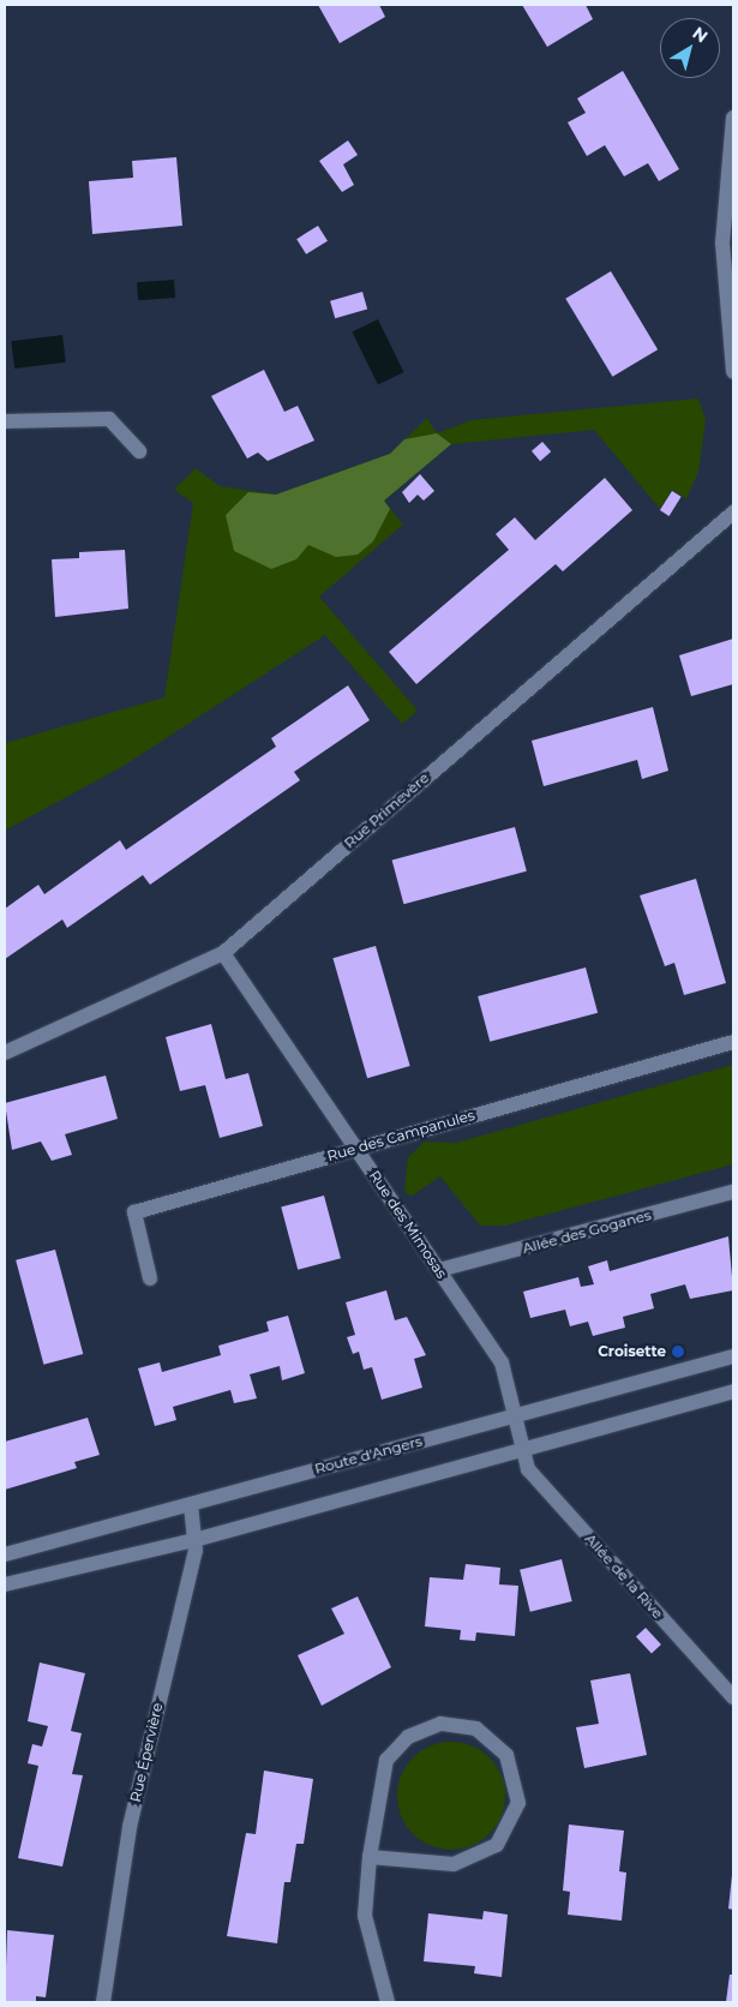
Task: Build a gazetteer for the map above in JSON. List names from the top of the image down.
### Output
{
  "streets": {
    "street": [
      "Rue Primevère",
      "Rue des Campanules",
      "Rue des Mimosas",
      "Allée des Goganes",
      "Route d'Angers",
      "Allée de la Rive",
      "Rue Épervière"
    ]
  },
  "crossings": [
    ["Rue Primevère", "Rue des Mimosas"],
    ["Rue des Campanules", "Rue des Mimosas"],
    ["Rue des Mimosas", "Allée des Goganes"],
    ["Rue des Mimosas", "Route d'Angers"],
    ["Rue des Mimosas", "Allée de la Rive"],
    ["Route d'Angers", "Rue Épervière"]
  ],
  "places": ["Croisette"],
  "north": "top right"
}
